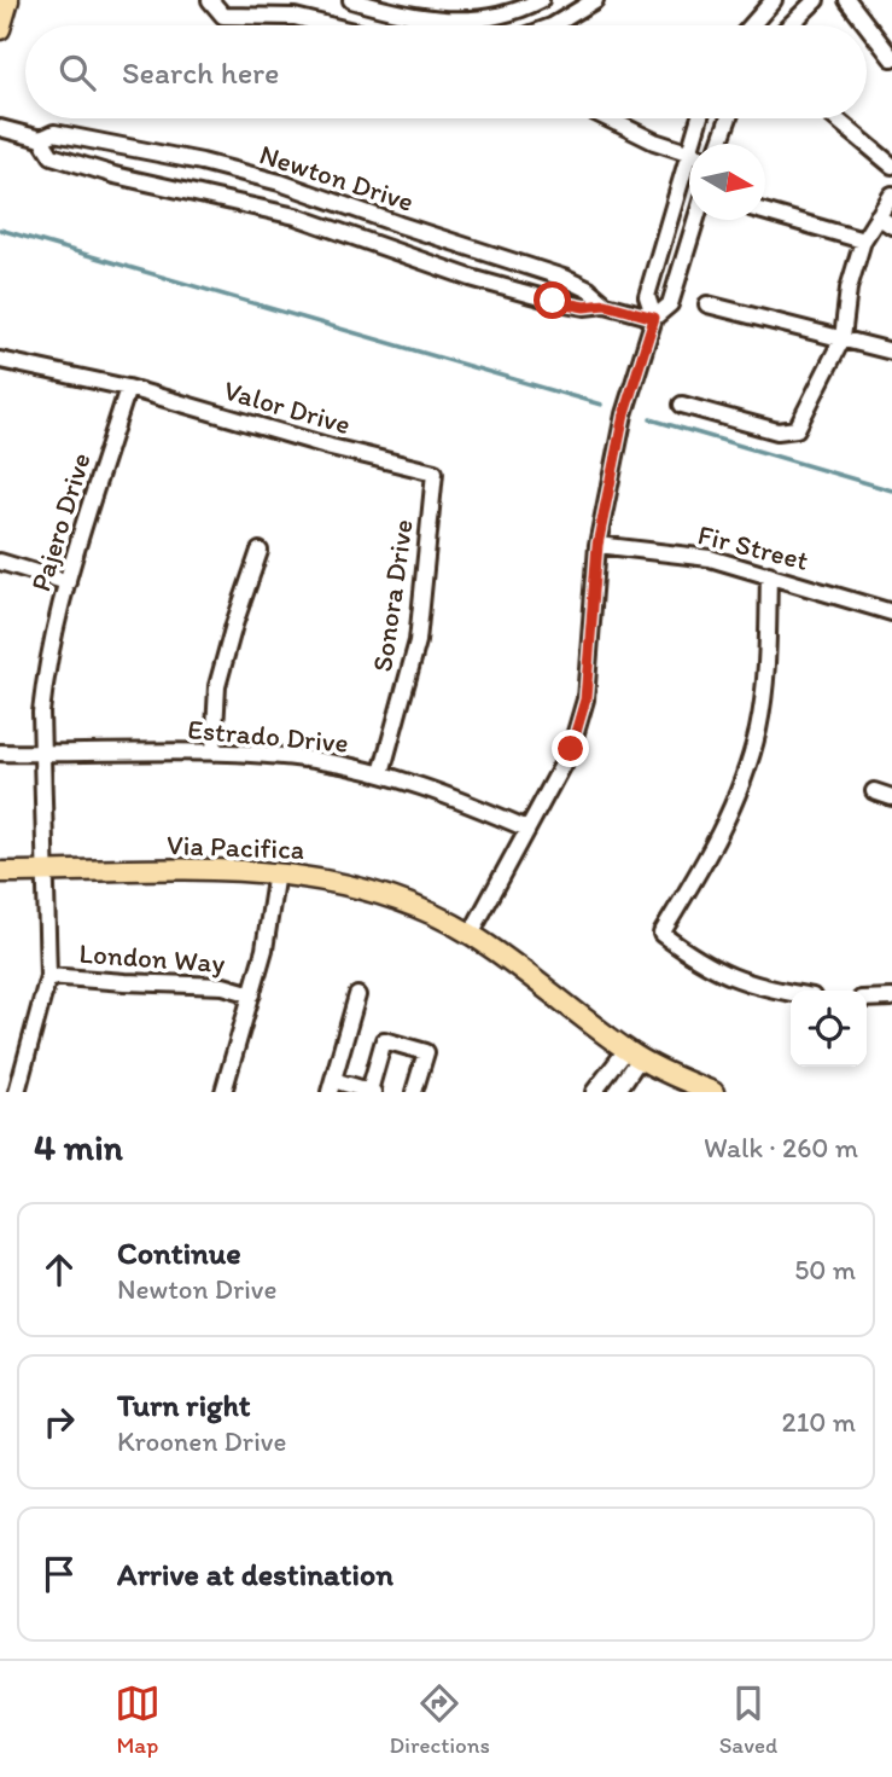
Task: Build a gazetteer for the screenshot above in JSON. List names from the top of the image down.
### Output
{
  "streets": {
    "main road": ["Via Pacifica"],
    "street": [
      "Newton Drive",
      "Valor Drive",
      "Pajero Drive",
      "Fir Street",
      "Sonora Drive",
      "Estrado Drive",
      "London Way"
    ]
  },
  "crossings": [
    ["Valor Drive", "Pajero Drive"],
    ["Valor Drive", "Sonora Drive"],
    ["Pajero Drive", "Estrado Drive"],
    ["Pajero Drive", "Via Pacifica"],
    ["Pajero Drive", "London Way"],
    ["Sonora Drive", "Estrado Drive"]
  ],
  "north": "right",
  "page": {
    "search": "Search here",
    "heading": ["4 min", "Walk · 260 m"],
    "list": [
      ["Continue", "Newton Drive", "50 m"],
      ["Turn right", "Kroonen Drive", "210 m"],
      "Arrive at destination"
    ],
    "nav": ["Map", "Directions", "Saved"]
  }
}
